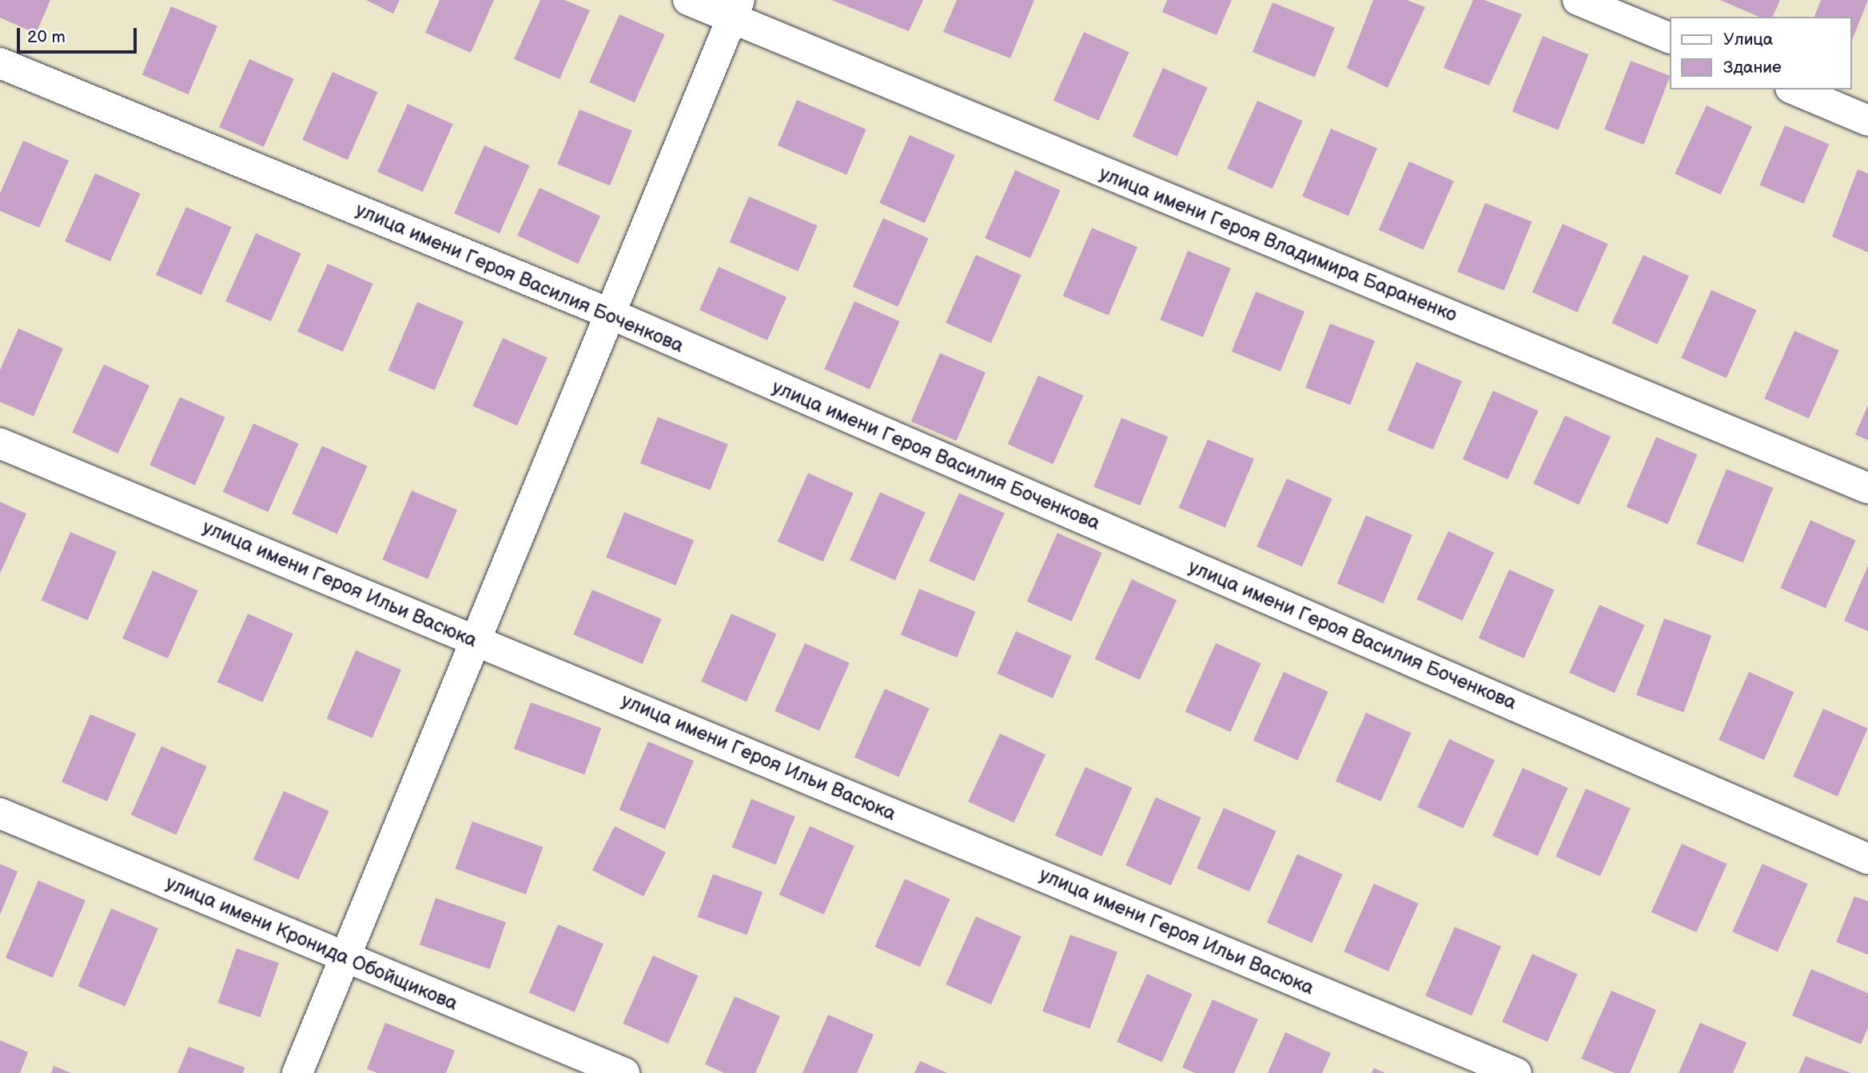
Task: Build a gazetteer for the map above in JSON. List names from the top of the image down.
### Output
{
  "streets": {
    "street": [
      "улица имени Героя Владимира Бараненко",
      "улица имени Героя Василия Боченкова",
      "улица имени Героя Ильи Васюка",
      "улица имени Кронида Обойщикова"
    ]
  },
  "legend": ["Улица", "Здание"],
  "scale_bar": "20 m"
}
